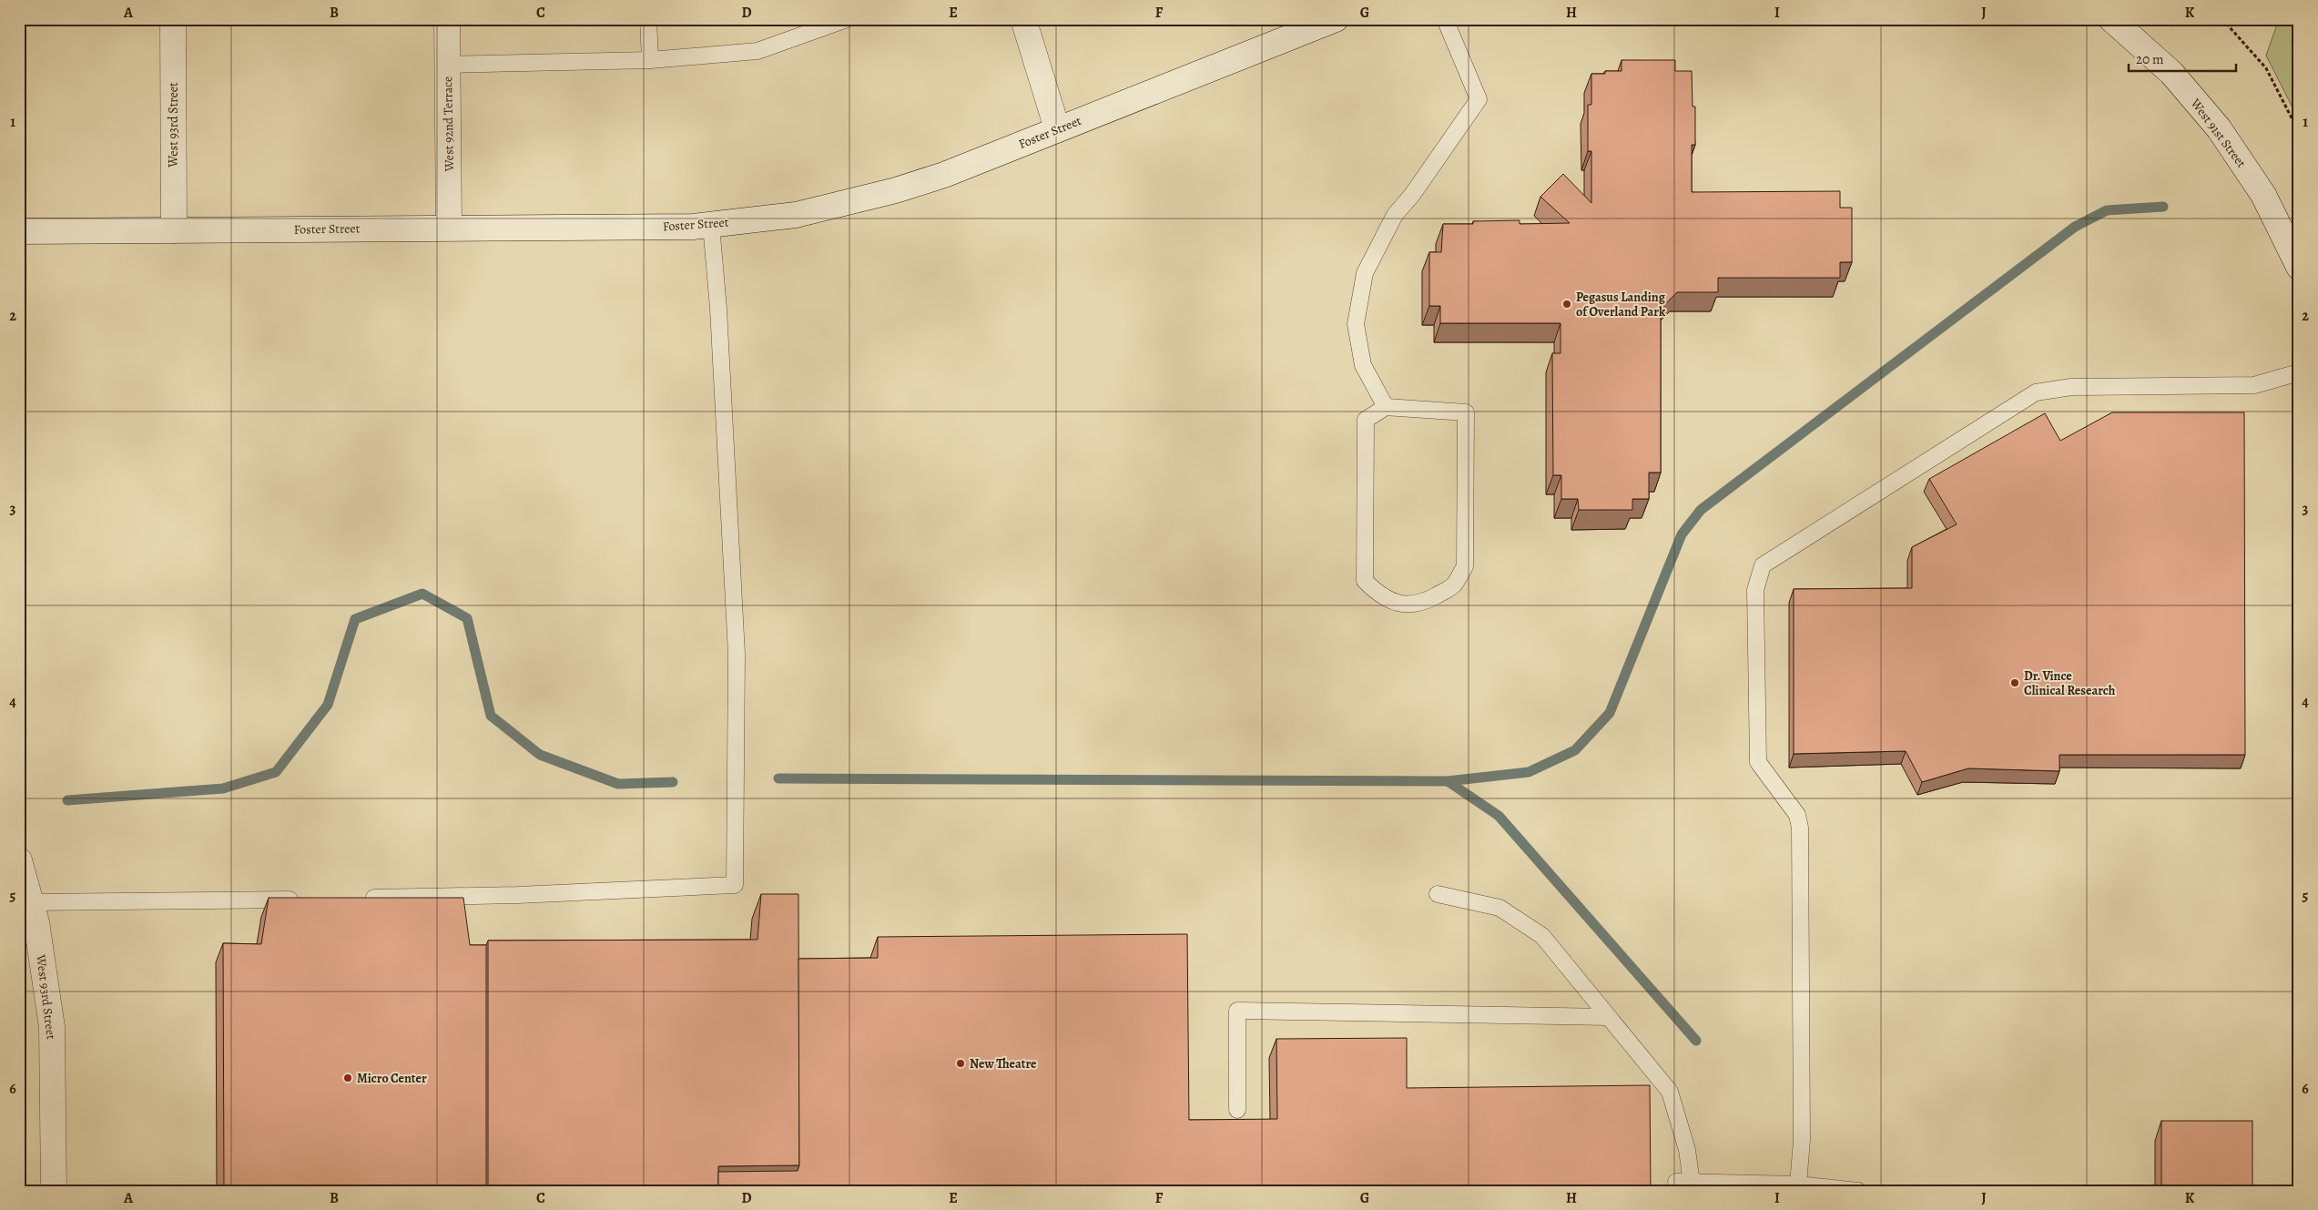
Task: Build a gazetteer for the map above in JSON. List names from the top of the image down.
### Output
{
  "streets": {
    "street": [
      "West 92nd Terrace",
      "West 93rd Street",
      "Foster Street",
      "West 91st Street"
    ]
  },
  "crossings": [
    ["West 92nd Terrace", "Foster Street"],
    ["West 93rd Street", "Foster Street"]
  ],
  "places": [
    "Pegasus Landing of Overland Park",
    "Dr. Vince Clinical Research",
    "New Theatre",
    "Micro Center"
  ],
  "scale_bar": "20 m",
  "grid": {
    "columns": [
      "A",
      "B",
      "C",
      "D",
      "E",
      "F",
      "G",
      "H",
      "I",
      "J",
      "K"
    ],
    "rows": [
      "1",
      "2",
      "3",
      "4",
      "5",
      "6"
    ]
  }
}
